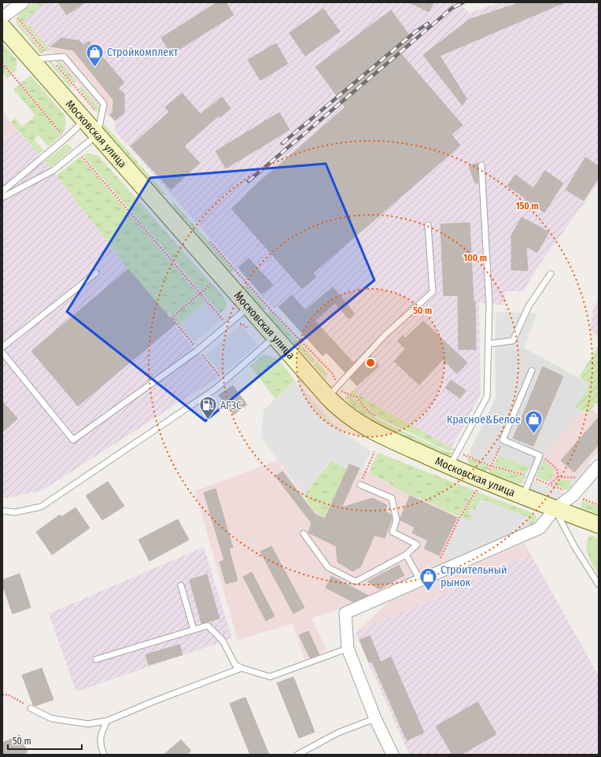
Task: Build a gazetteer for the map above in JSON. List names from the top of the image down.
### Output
{
  "streets": {
    "main road": ["Московская улица"]
  },
  "places": {
    "shop": ["Стройкомплект", "Красное&Белое", "Строительный рынок"],
    "fuel station": ["АГЗС"]
  },
  "scale_bar": "50 m",
  "rings": ["150 m", "100 m", "50 m"]
}
